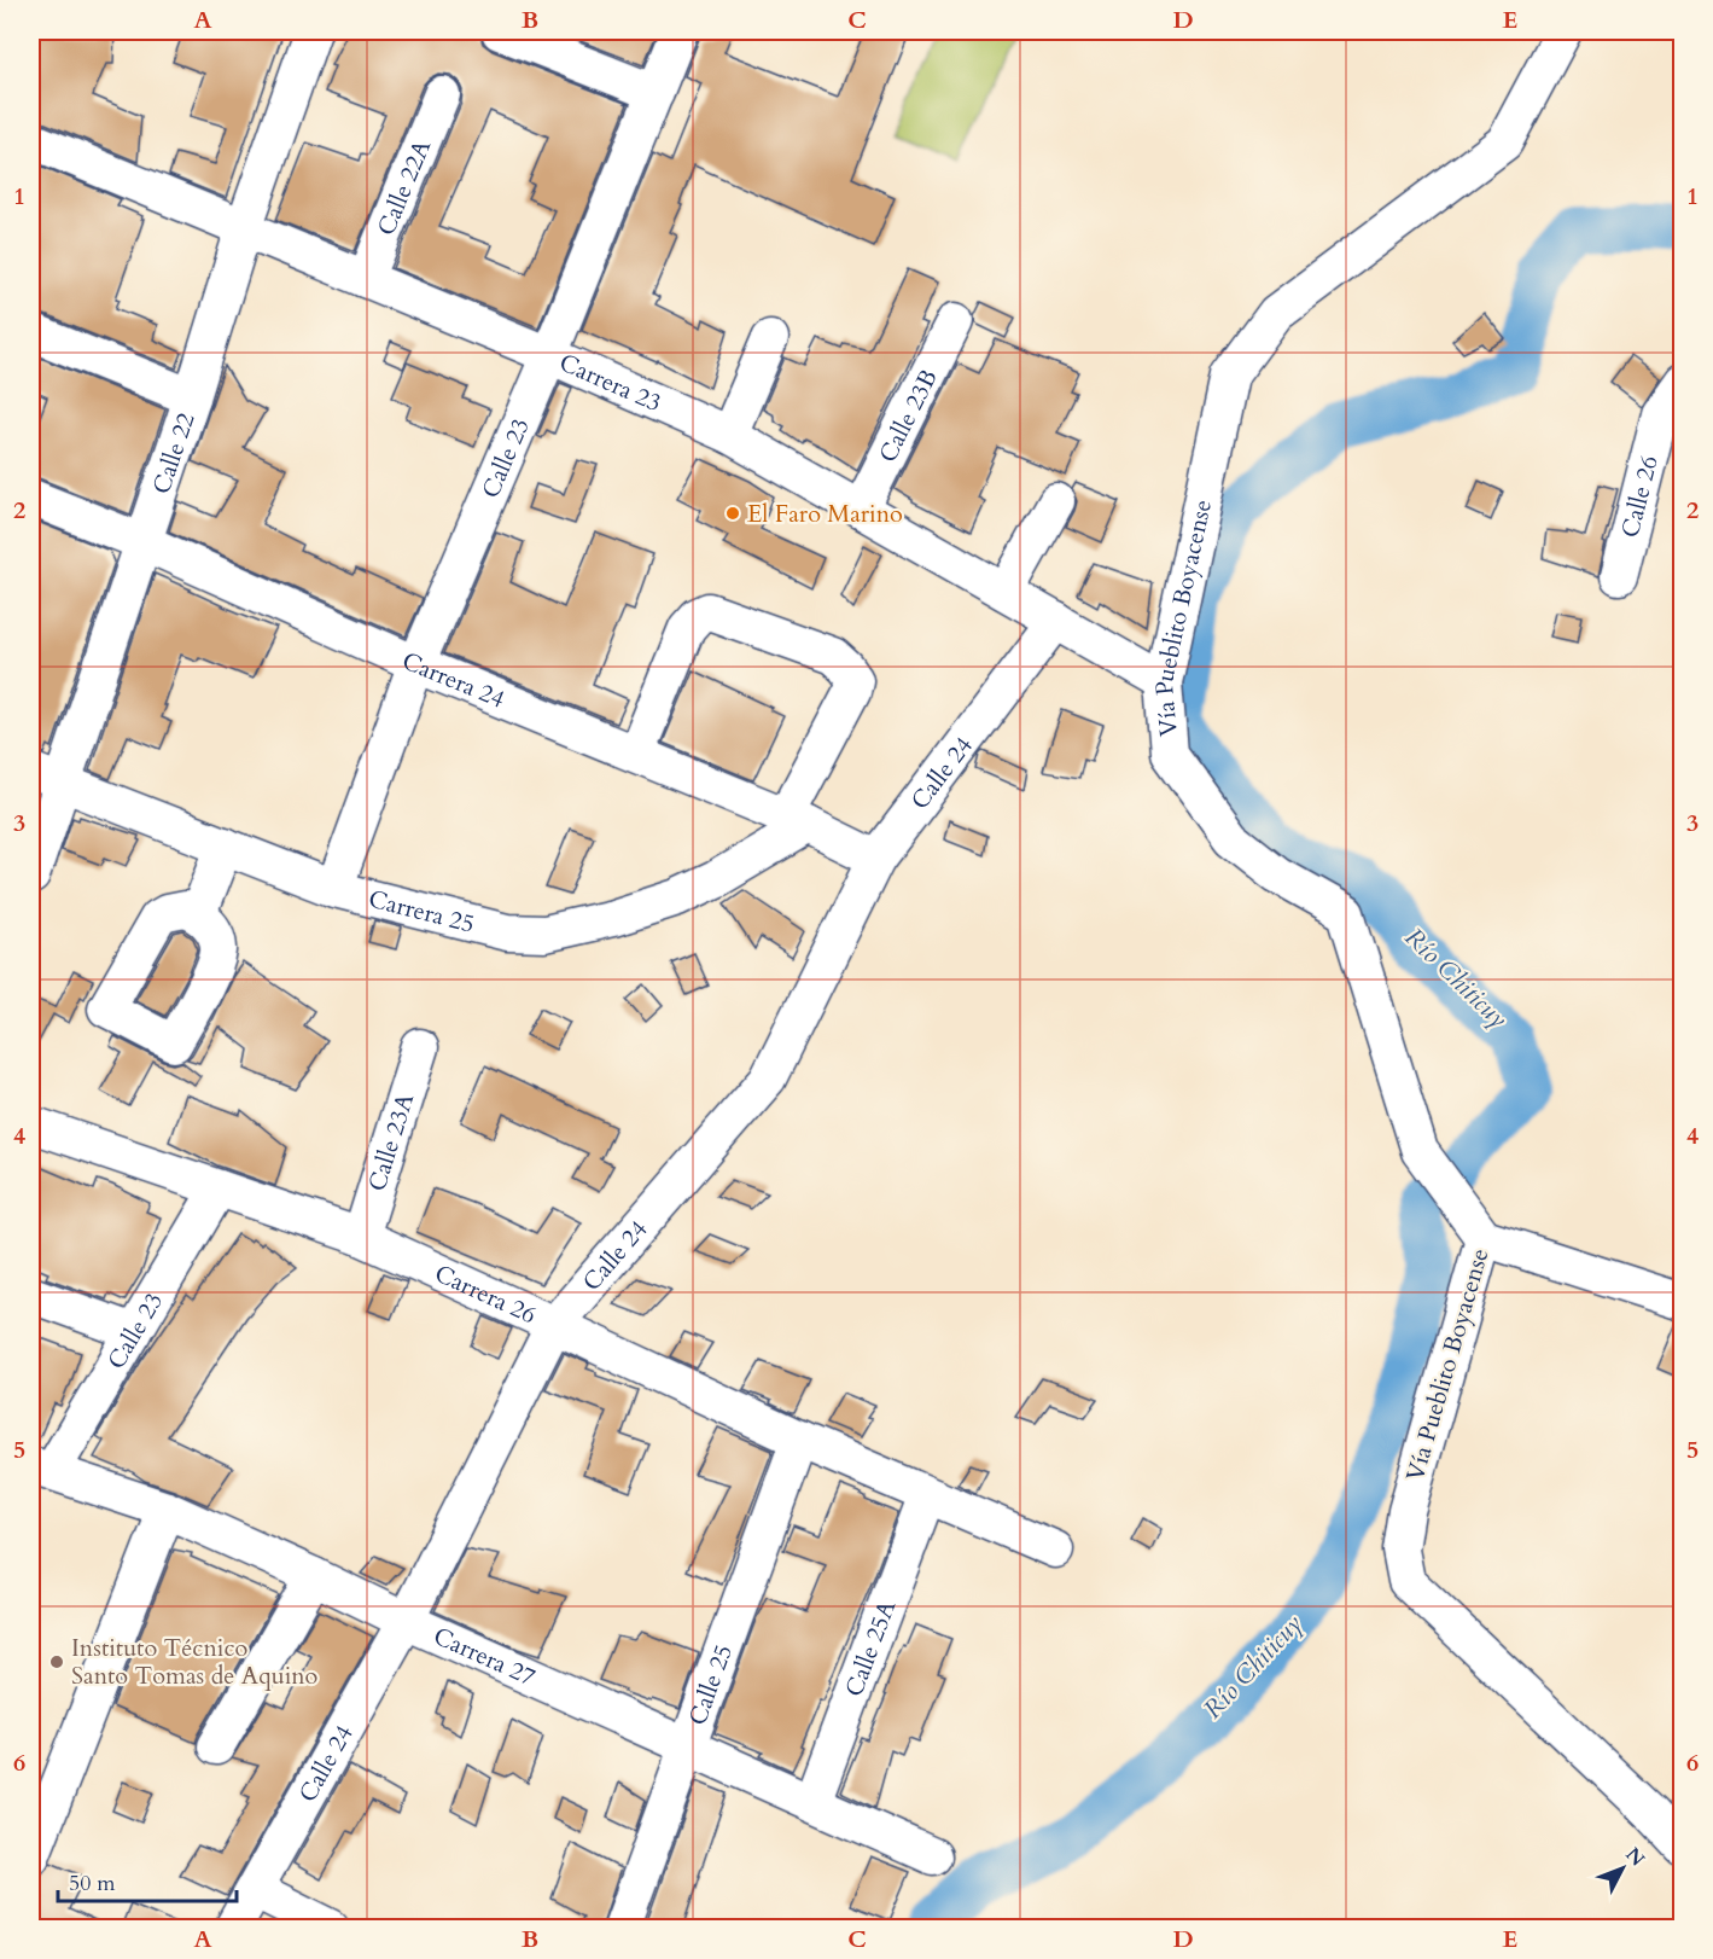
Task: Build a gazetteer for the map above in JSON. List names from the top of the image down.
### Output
{
  "streets": {
    "street": [
      "Calle 22A",
      "Carrera 23",
      "Calle 23B",
      "Calle 22",
      "Calle 23",
      "Calle 26",
      "Vía Pueblito Boyacense",
      "Carrera 24",
      "Calle 24",
      "Carrera 25",
      "Calle 23A",
      "Carrera 26",
      "Calle 25A",
      "Carrera 27",
      "Calle 25"
    ]
  },
  "crossings": [
    ["Calle 22A", "Carrera 23"],
    ["Carrera 23", "Calle 23B"],
    ["Carrera 23", "Calle 22"],
    ["Carrera 23", "Calle 23"],
    ["Carrera 23", "Vía Pueblito Boyacense"],
    ["Carrera 23", "Calle 24"],
    ["Calle 22", "Carrera 24"],
    ["Calle 22", "Carrera 25"],
    ["Calle 23", "Carrera 24"],
    ["Calle 23", "Carrera 25"],
    ["Calle 23", "Carrera 26"],
    ["Calle 23", "Carrera 27"],
    ["Carrera 24", "Calle 24"],
    ["Carrera 24", "Carrera 25"],
    ["Calle 24", "Carrera 26"],
    ["Calle 24", "Carrera 27"],
    ["Calle 23A", "Carrera 26"],
    ["Carrera 26", "Calle 25A"],
    ["Carrera 26", "Calle 25"],
    ["Calle 25A", "Carrera 27"],
    ["Carrera 27", "Calle 25"]
  ],
  "water": ["Río Chiticuy"],
  "places": ["El Faro Marino", "Instituto Técnico Santo Tomas de Aquino"],
  "scale_bar": "50 m",
  "north": "top right",
  "grid": {
    "columns": [
      "A",
      "B",
      "C",
      "D",
      "E"
    ],
    "rows": [
      "1",
      "2",
      "3",
      "4",
      "5",
      "6"
    ]
  }
}
